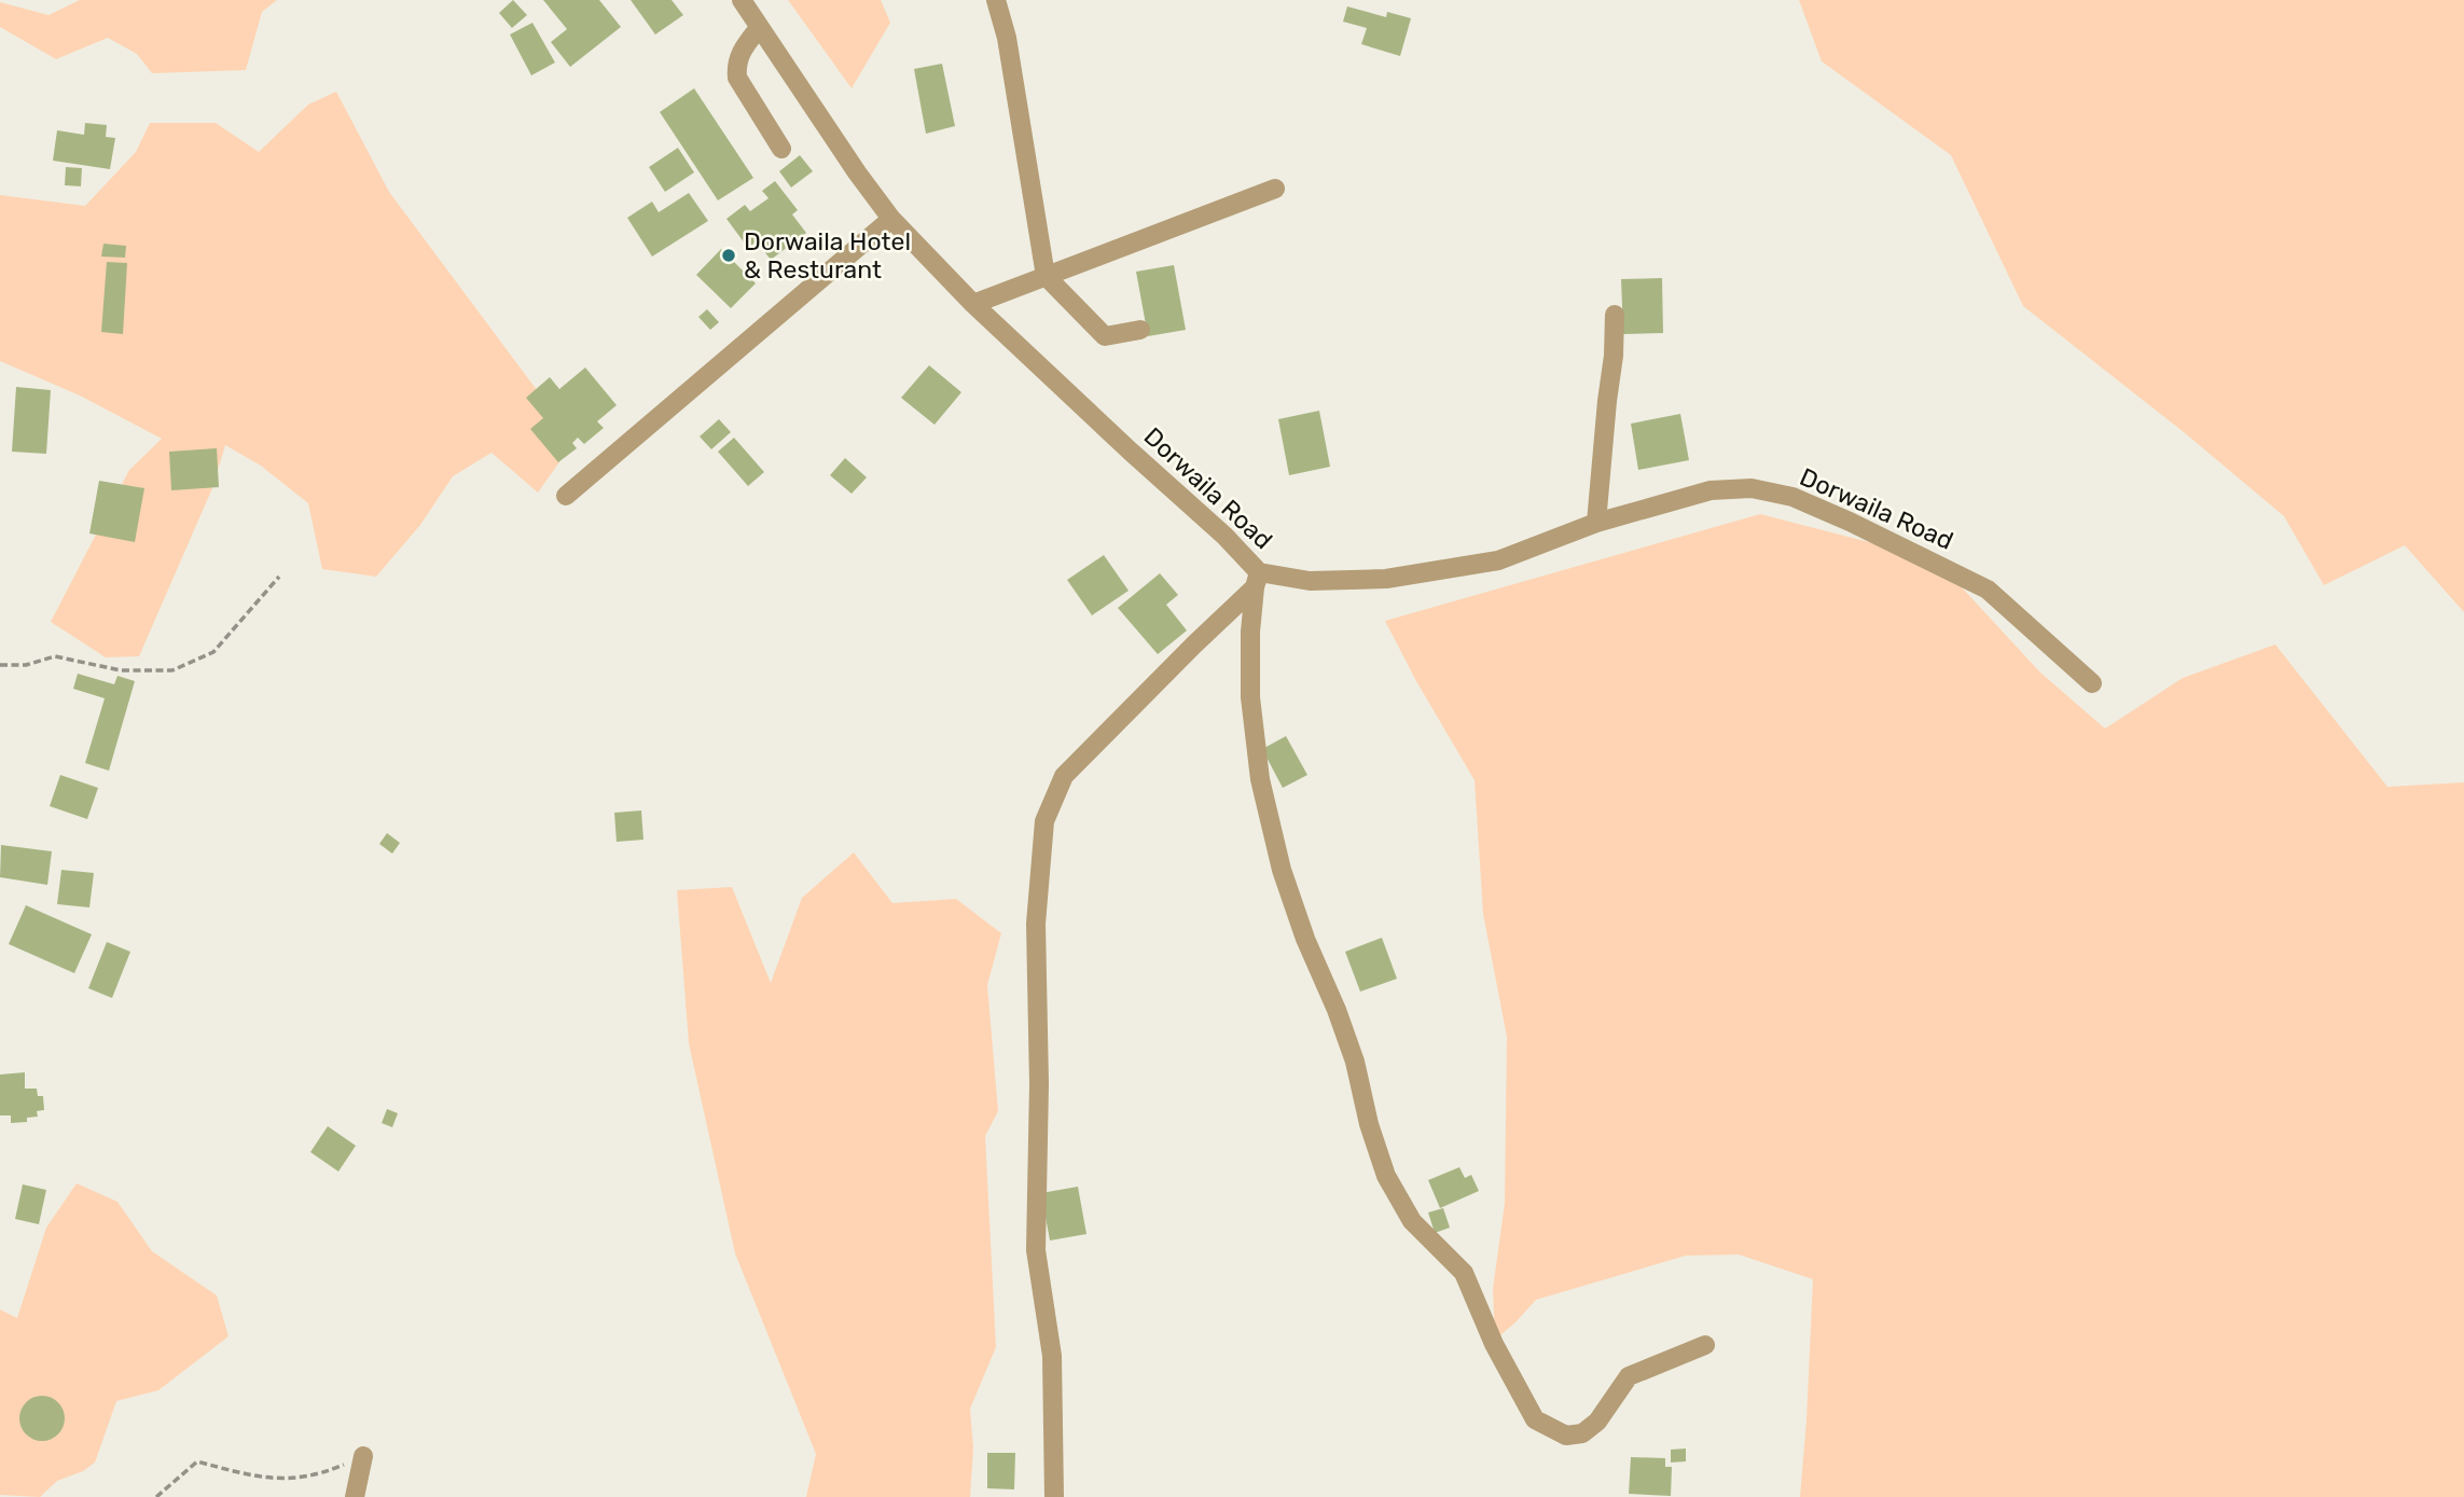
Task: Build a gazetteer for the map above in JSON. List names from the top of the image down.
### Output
{
  "streets": {
    "street": ["Dorwaila Road"]
  },
  "places": ["Dorwaila Hotel & Resturant"]
}
